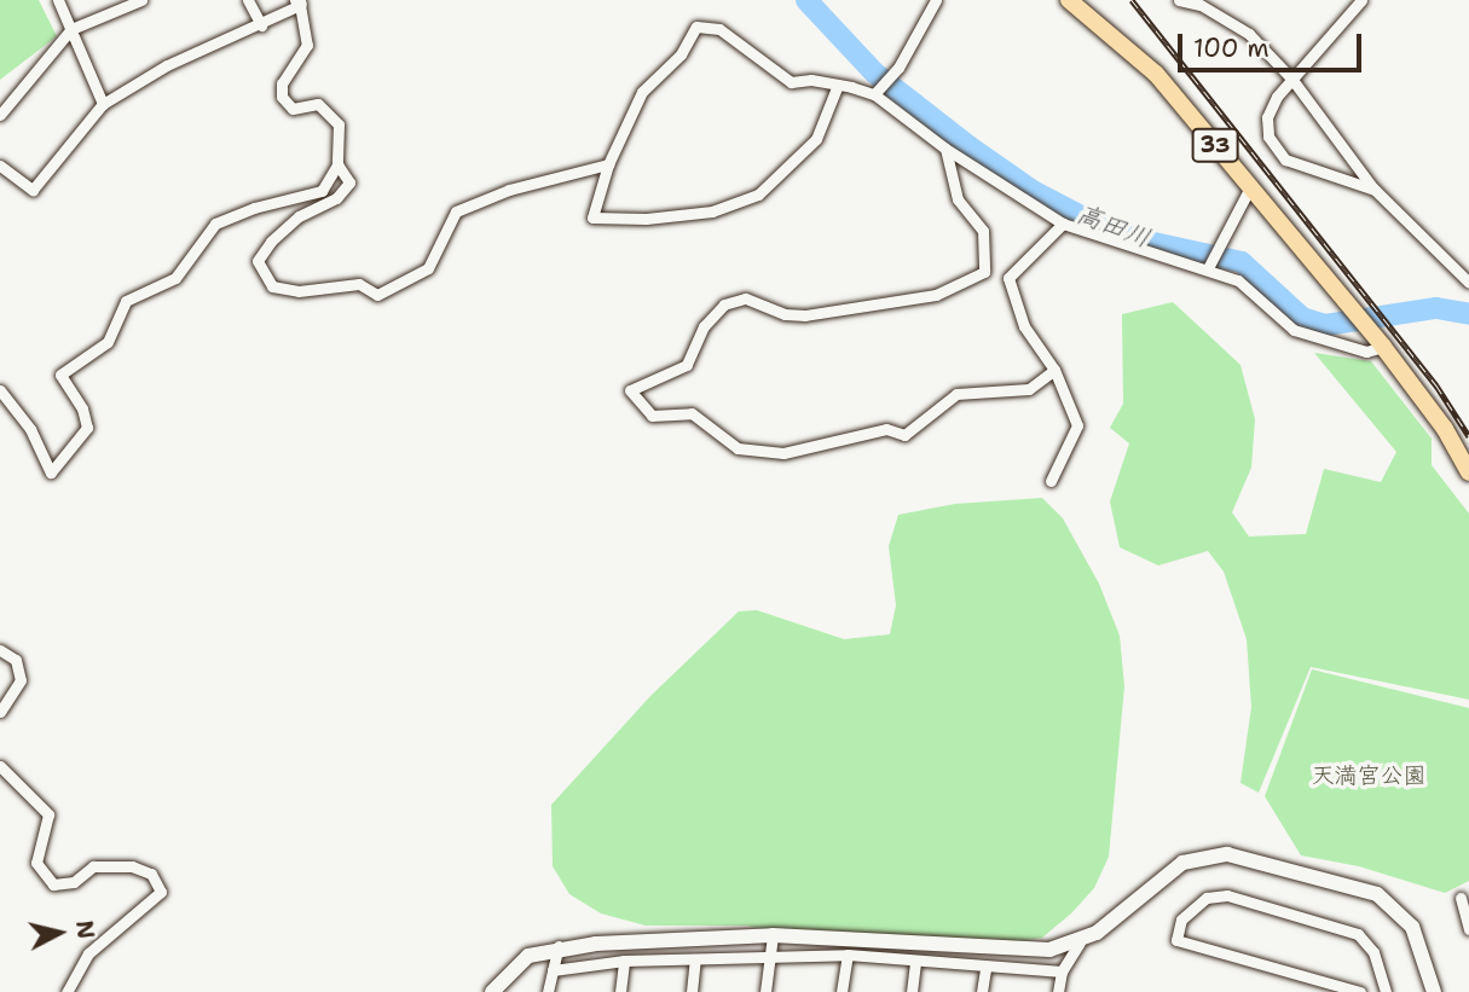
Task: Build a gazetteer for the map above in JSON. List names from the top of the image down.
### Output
{
  "streets": {
    "main road": ["33"]
  },
  "water": ["高田川"],
  "parks": ["天満宮公園"],
  "scale_bar": "100 m",
  "north": "right"
}
